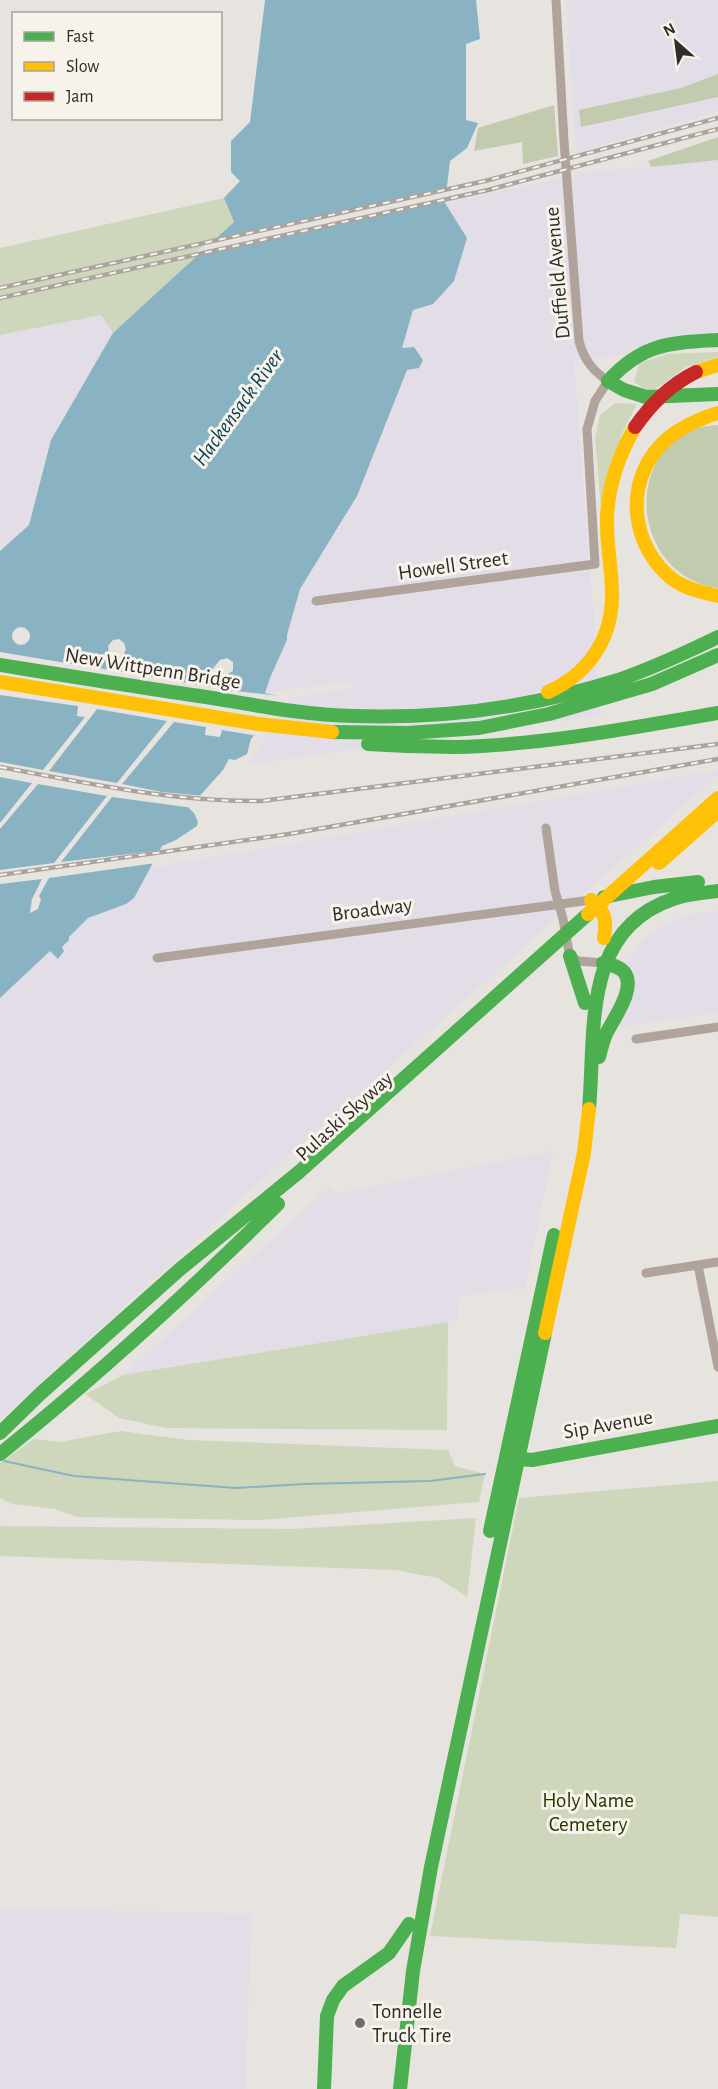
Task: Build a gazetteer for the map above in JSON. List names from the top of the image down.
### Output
{
  "streets": {
    "main road": ["New Wittpenn Bridge", "Pulaski Skyway", "Sip Avenue"],
    "street": ["Duffield Avenue", "Howell Street", "Broadway"]
  },
  "crossings": [
    ["Duffield Avenue", "Howell Street"]
  ],
  "water": ["Hackensack River"],
  "parks": ["Holy Name Cemetery"],
  "places": ["Tonnelle Truck Tire"],
  "legend": ["Fast", "Slow", "Jam"],
  "north": "top left"
}
